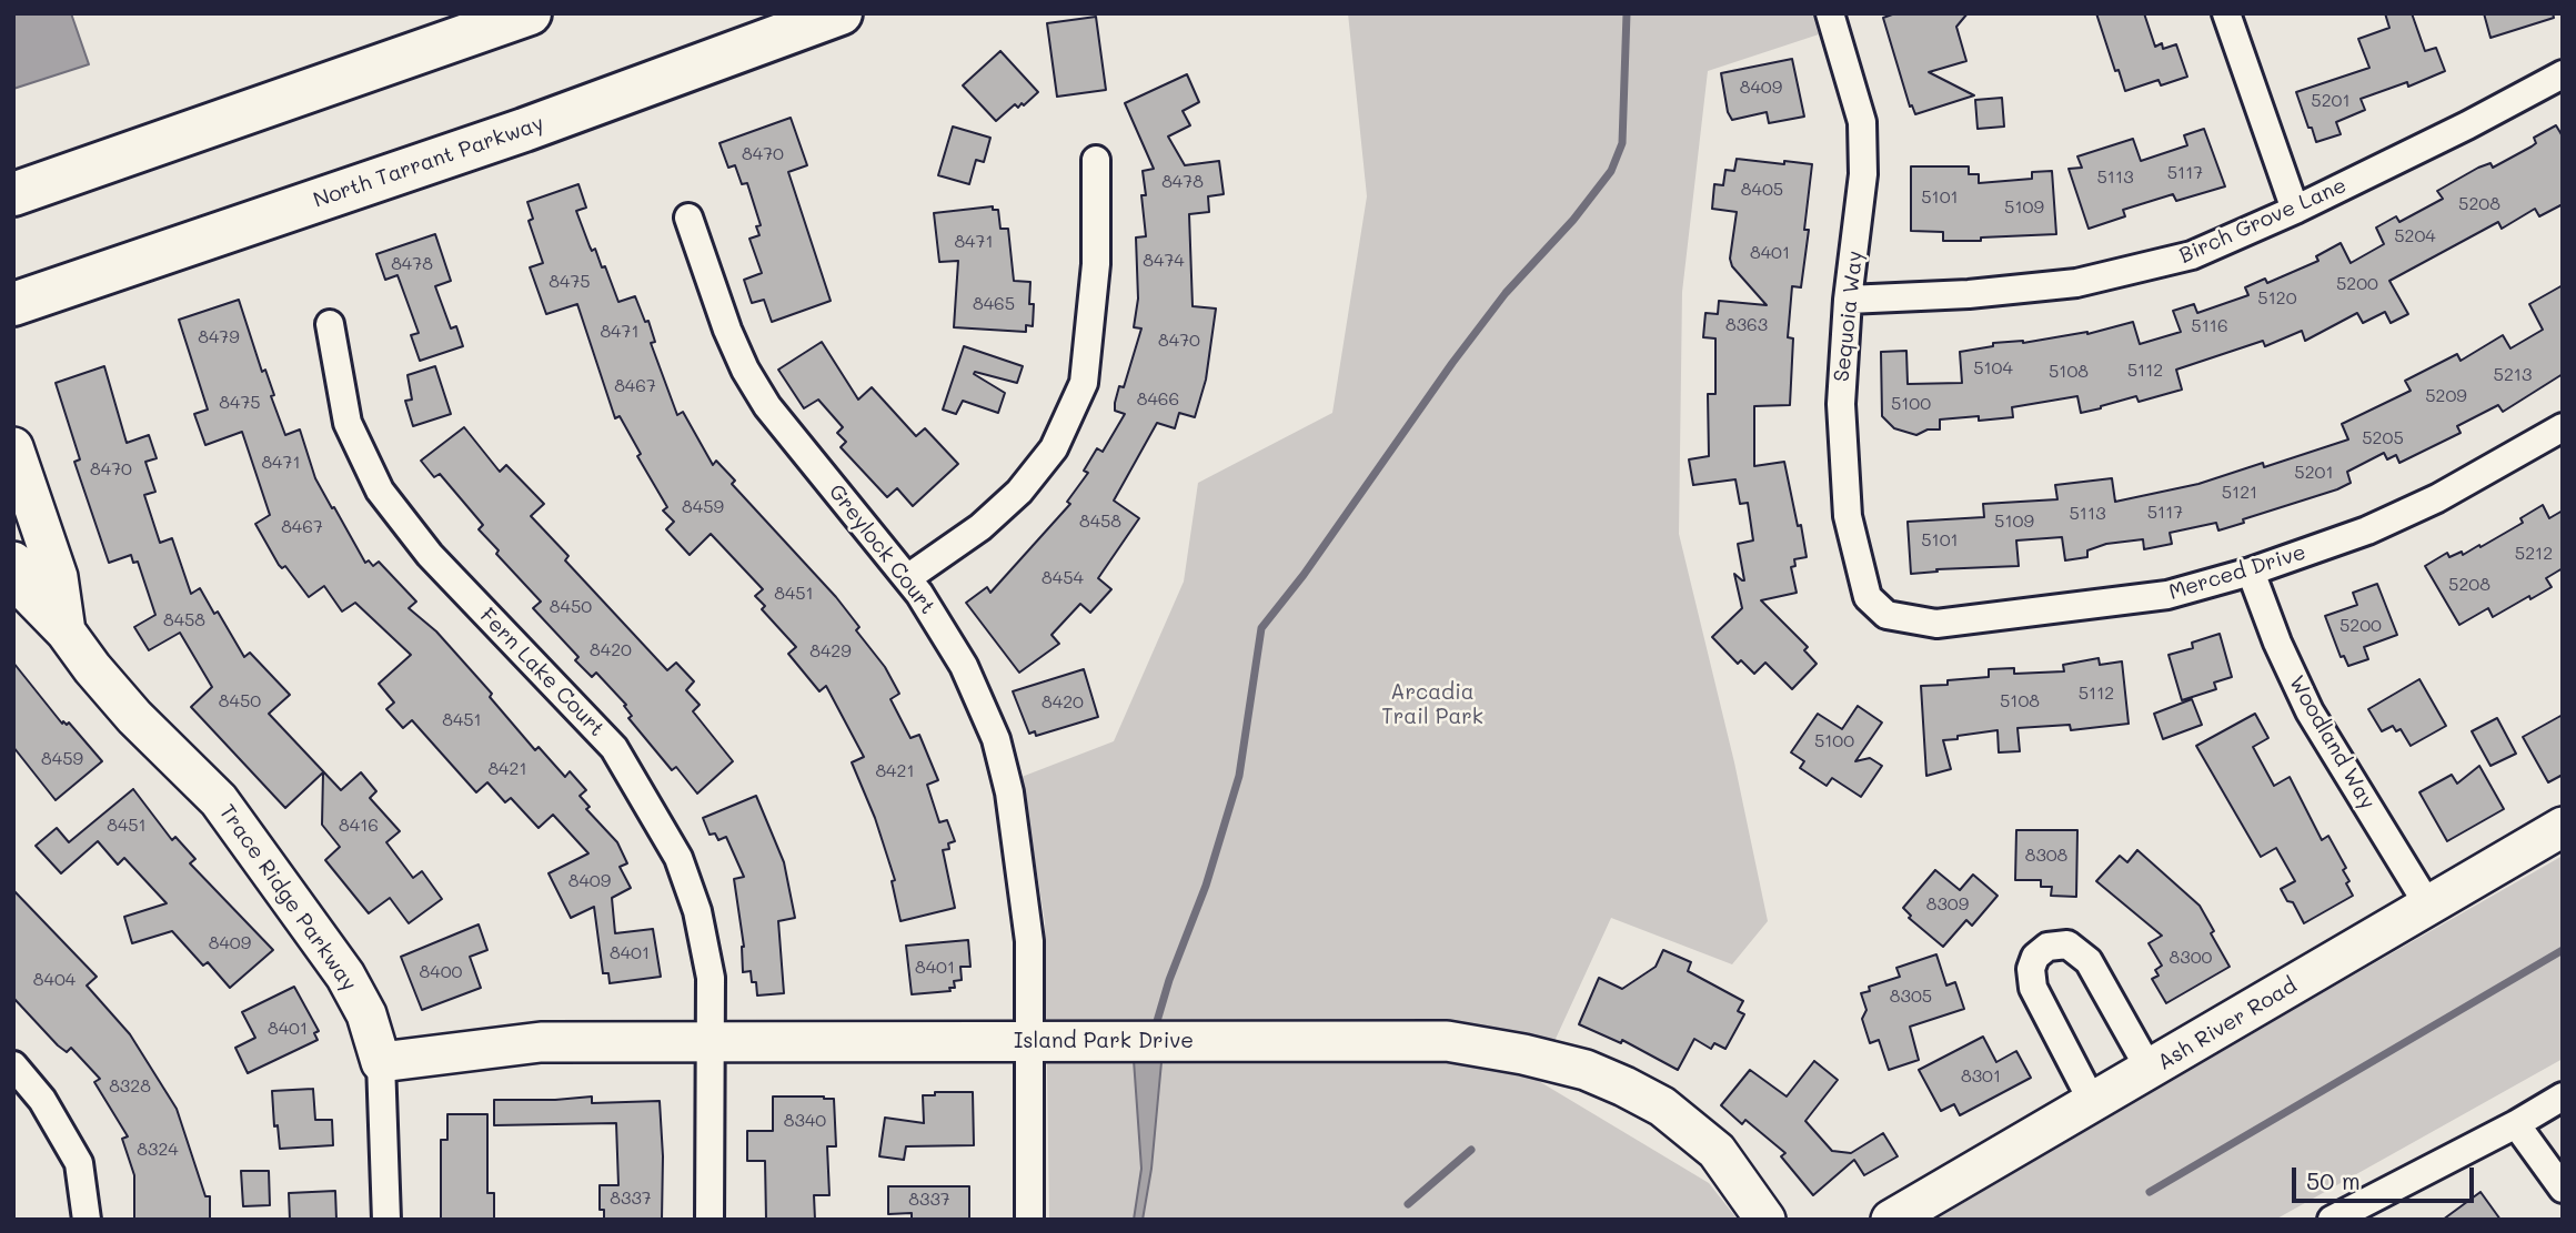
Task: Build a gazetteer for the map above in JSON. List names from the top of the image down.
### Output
{
  "streets": {
    "main road": ["North Tarrant Parkway"],
    "street": [
      "Birch Grove Lane",
      "Sequoia Way",
      "Greylock Court",
      "Merced Drive",
      "Fern Lake Court",
      "Woodland Way",
      "Trace Ridge Parkway",
      "Ash River Road",
      "Island Park Drive"
    ]
  },
  "crossings": [
    ["Birch Grove Lane", "Sequoia Way"],
    ["Sequoia Way", "Merced Drive"],
    ["Greylock Court", "Island Park Drive"],
    ["Merced Drive", "Woodland Way"],
    ["Fern Lake Court", "Island Park Drive"],
    ["Woodland Way", "Ash River Road"],
    ["Trace Ridge Parkway", "Island Park Drive"]
  ],
  "parks": ["Arcadia Trail Park"],
  "house_numbers": [
    "8409",
    "5201",
    "8470",
    "5117",
    "5113",
    "8478",
    "8405",
    "5101",
    "5208",
    "5109",
    "5204",
    "8471",
    "8401",
    "8474",
    "8478",
    "8475",
    "5200",
    "5120",
    "8465",
    "8363",
    "5116",
    "8471",
    "8479",
    "8470",
    "5104",
    "5112",
    "5108",
    "5213",
    "8467",
    "5209",
    "8466",
    "8475",
    "5100",
    "5205",
    "8471",
    "8470",
    "5201",
    "5121",
    "8459",
    "5117",
    "5113",
    "8458",
    "5109",
    "8467",
    "5101",
    "5212",
    "8454",
    "5208",
    "8451",
    "8450",
    "8458",
    "5200",
    "8420",
    "8429",
    "5112",
    "8450",
    "5108",
    "8420",
    "8451",
    "5100",
    "8459",
    "8421",
    "8421",
    "8451",
    "8416",
    "8308",
    "8409",
    "8309",
    "8409",
    "8401",
    "8300",
    "8401",
    "8400",
    "8404",
    "8305",
    "8401",
    "8301",
    "8328",
    "8340",
    "8324",
    "8337",
    "8337"
  ],
  "scale_bar": "50 m"
}
